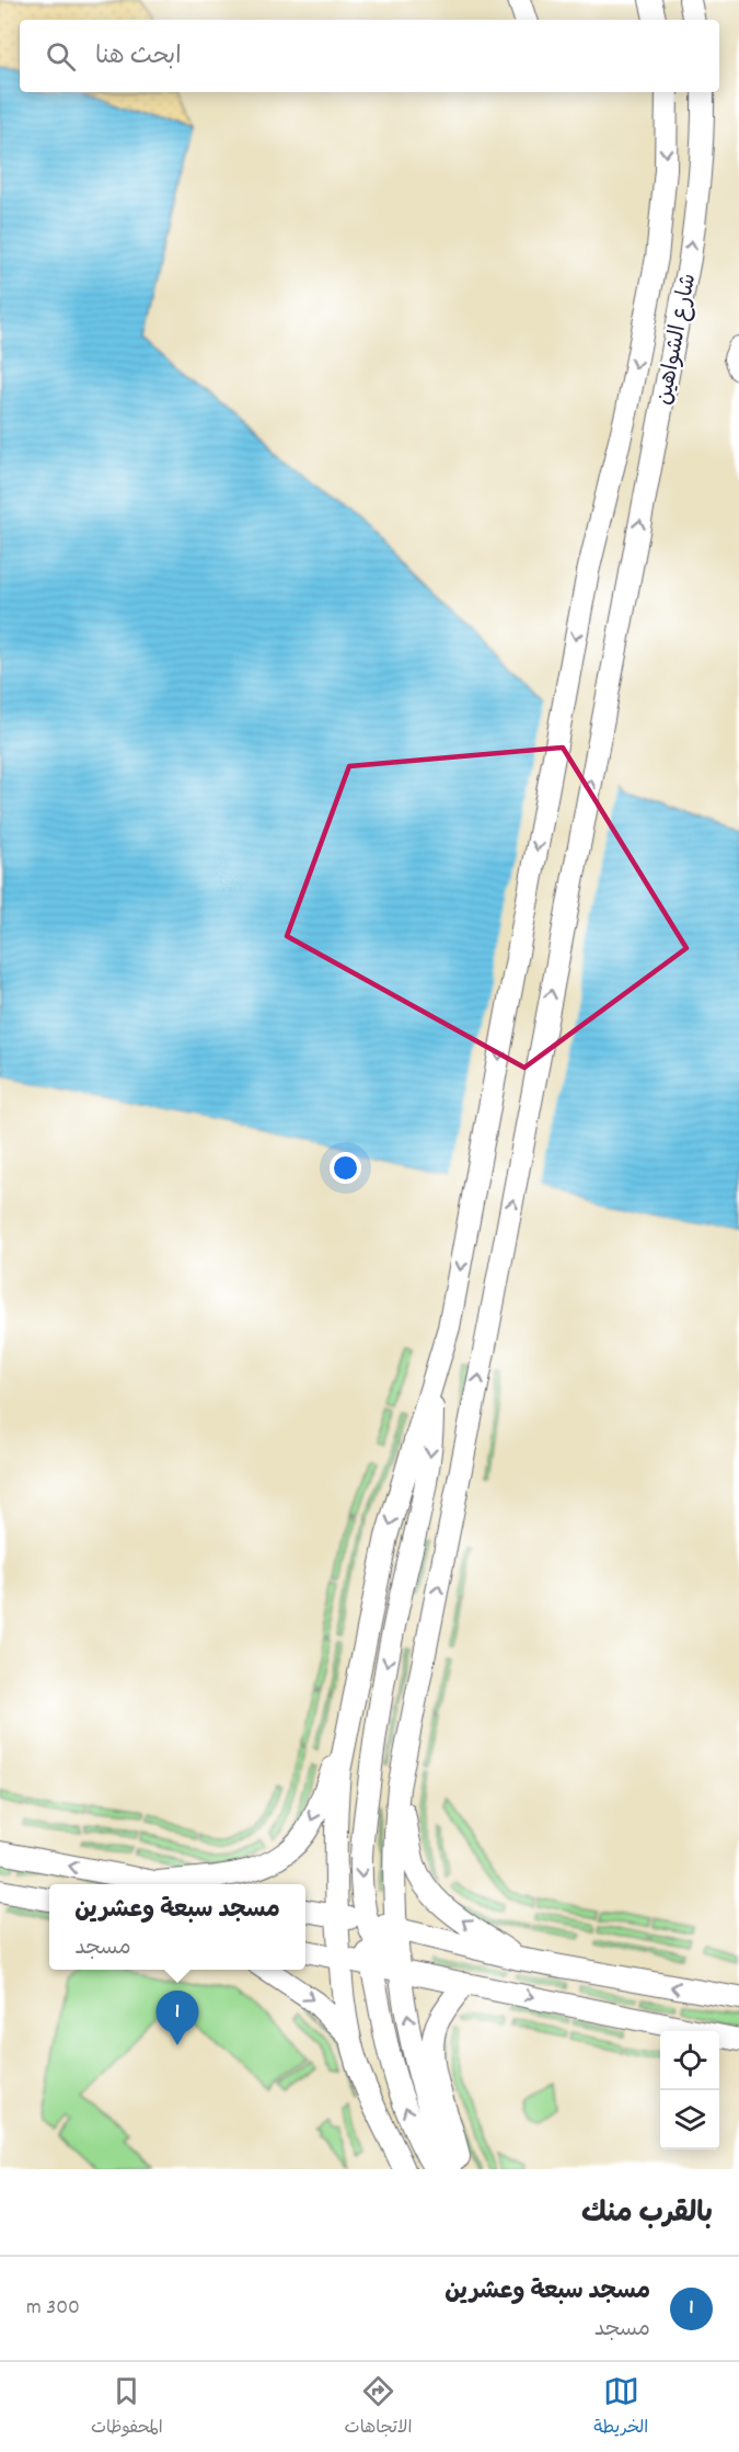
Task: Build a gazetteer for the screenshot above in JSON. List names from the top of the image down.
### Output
{
  "streets": {
    "street": ["شارع الشواهين"]
  },
  "page": {
    "search": "ابحث هنا",
    "popup": ["مسجد سبعة وعشرين", "مسجد"],
    "pins": "1",
    "heading": "بالقرب منك",
    "list": [
      {
        "mark": "1",
        "name": "مسجد سبعة وعشرين",
        "note": "مسجد",
        "value": "300 m"
      }
    ],
    "nav": ["الخريطة", "الاتجاهات", "المحفوظات"]
  }
}
